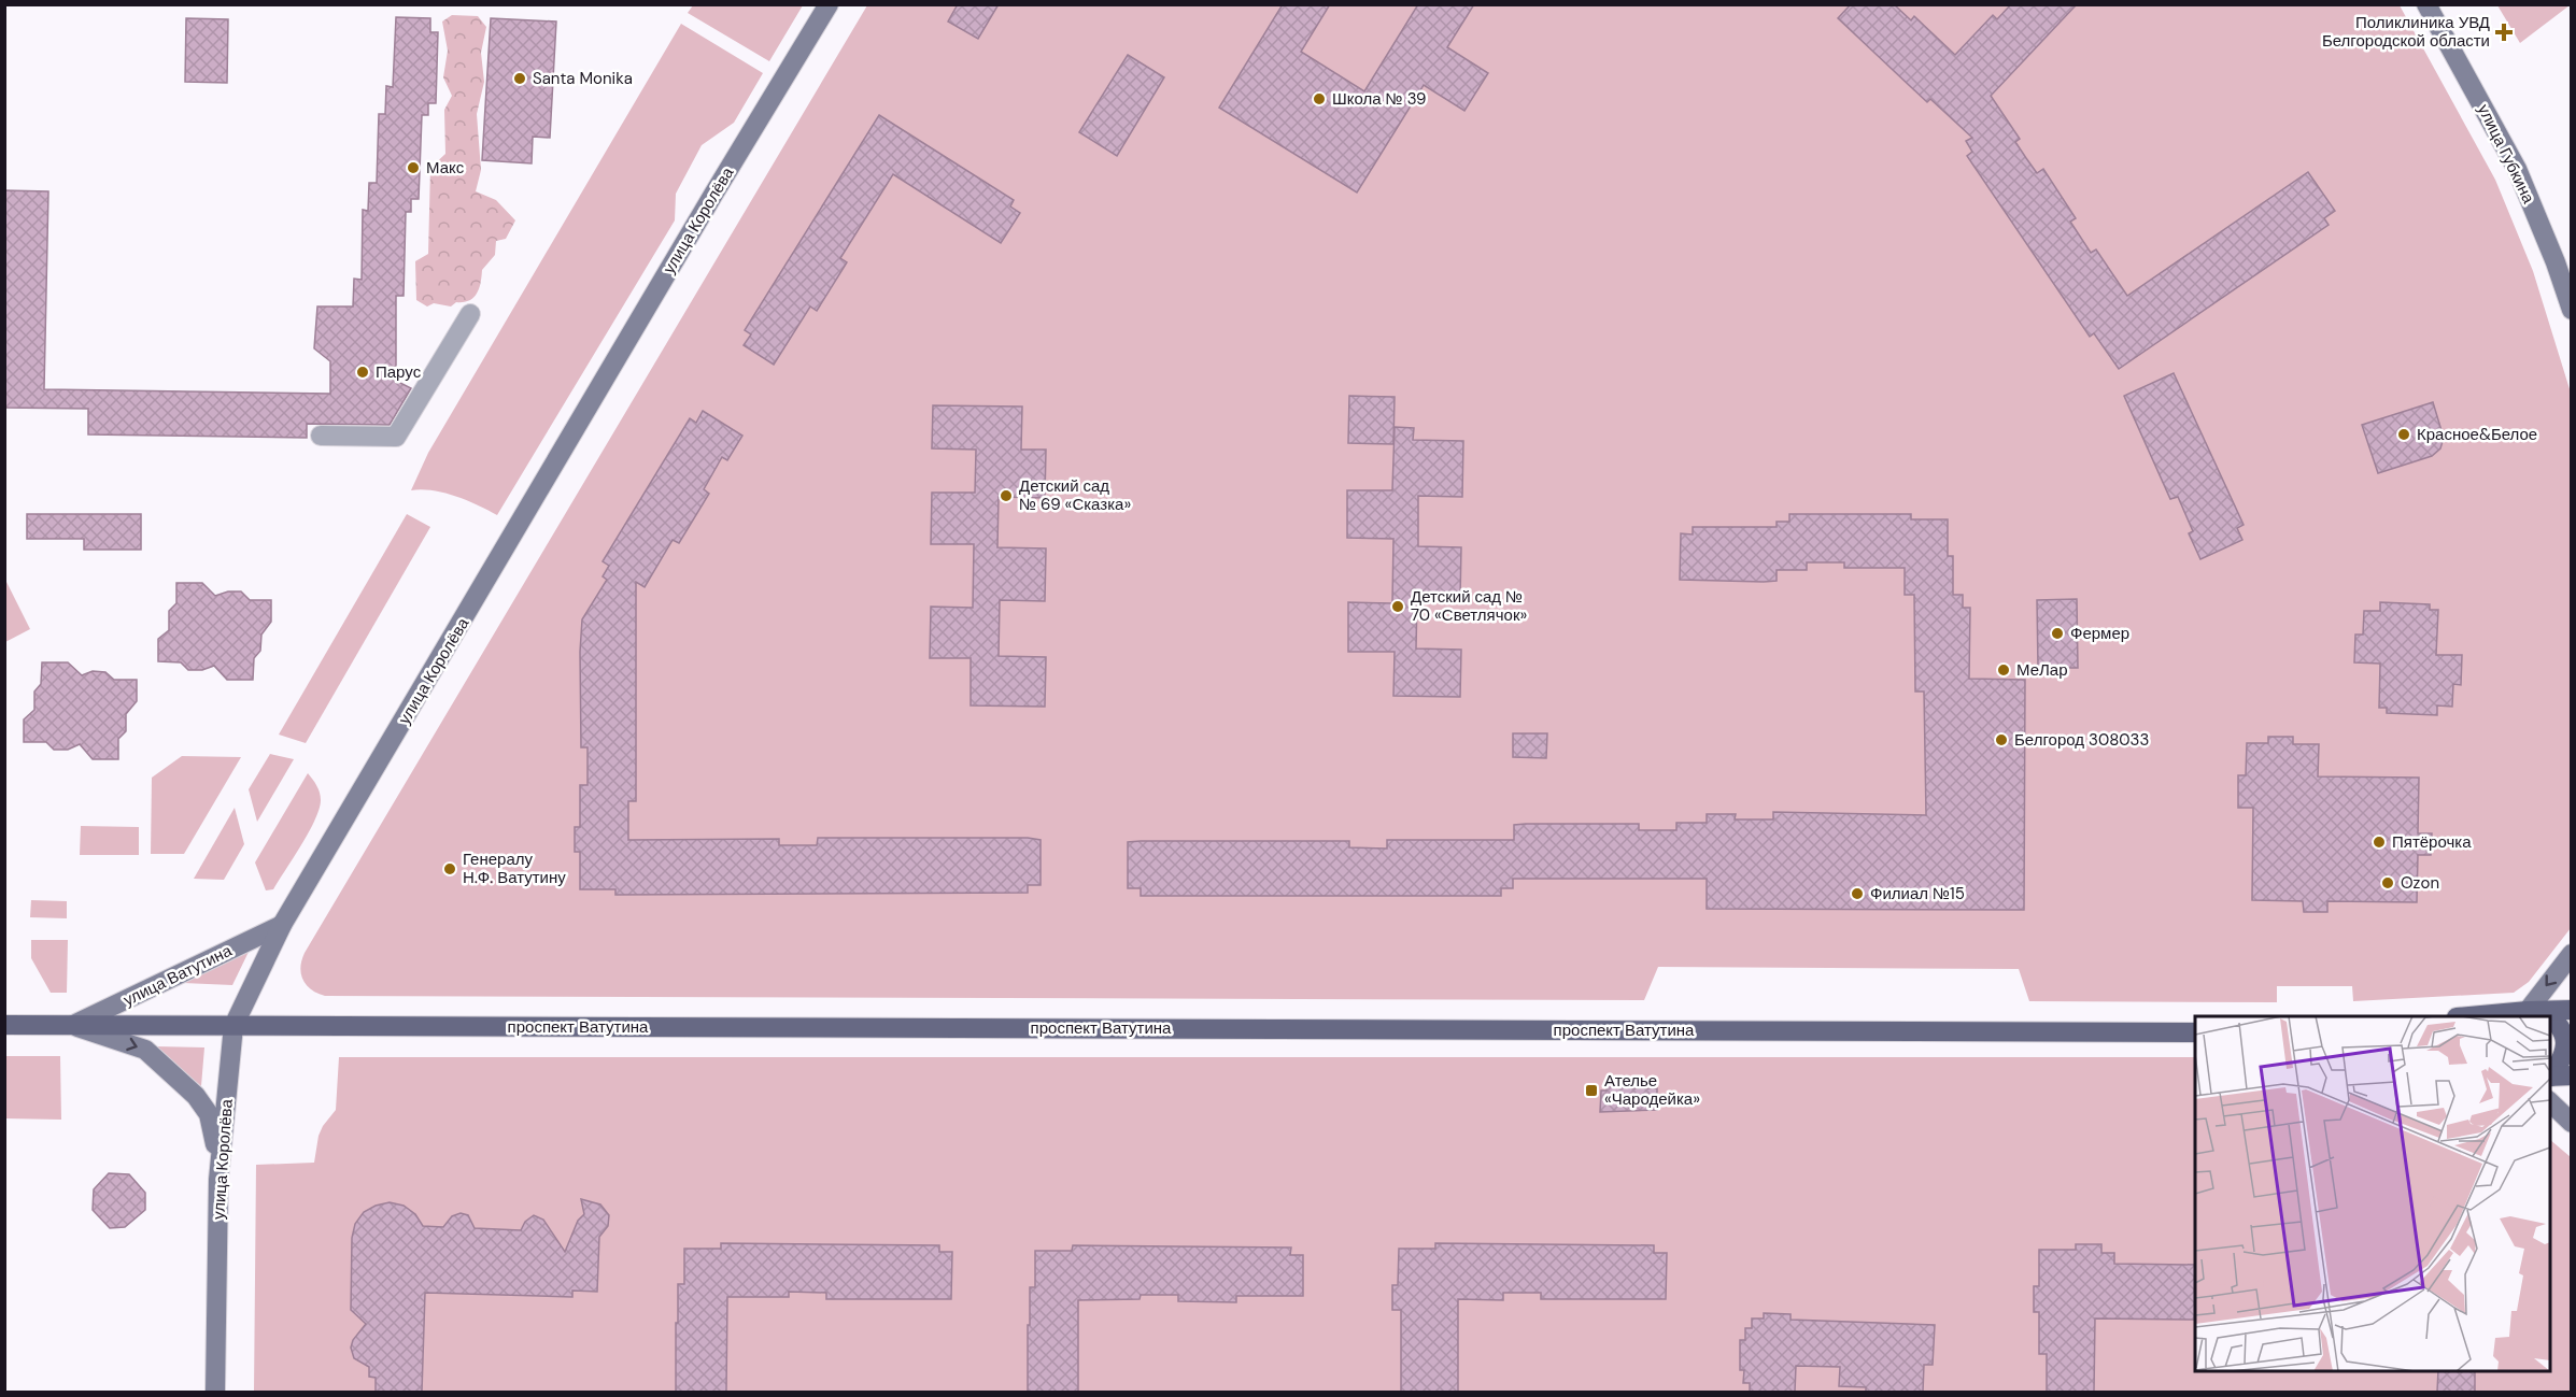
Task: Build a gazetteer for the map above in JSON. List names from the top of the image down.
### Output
{
  "streets": {
    "main road": ["проспект Ватутина"],
    "street": ["улица Губкина", "улица Королёва", "улица Ватутина"]
  },
  "crossings": [
    ["улица Королёва", "улица Ватутина"],
    ["улица Королёва", "проспект Ватутина"],
    ["улица Ватутина", "проспект Ватутина"]
  ],
  "places": {
    "health": ["Поликлиника УВД Белгородской области"],
    "other": [
      "Santa Monika",
      "Школа № 39",
      "Макс",
      "Парус",
      "Красное&Белое",
      "Детский сад № 69 «Сказка»",
      "Детский сад № 70 «Светлячок»",
      "Фермер",
      "МеЛар",
      "Белгород 308033",
      "Пятёрочка",
      "Генералу Н.Ф. Ватутину",
      "Ozon",
      "Филиал №15"
    ],
    "transit": ["Ателье «Чародейка»"]
  }
}
